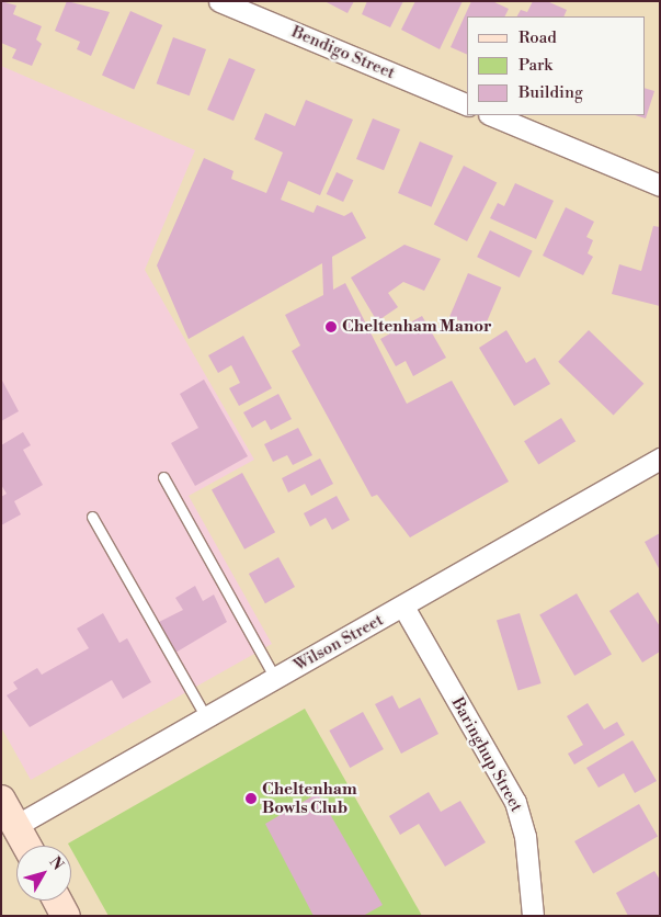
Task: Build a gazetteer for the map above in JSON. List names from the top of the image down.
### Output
{
  "streets": {
    "street": ["Bendigo Street", "Wilson Street", "Baringhup Street"]
  },
  "crossings": [
    ["Wilson Street", "Baringhup Street"]
  ],
  "places": ["Cheltenham Manor", "Cheltenham Bowls Club"],
  "legend": ["Road", "Park", "Building"],
  "north": "top right"
}
